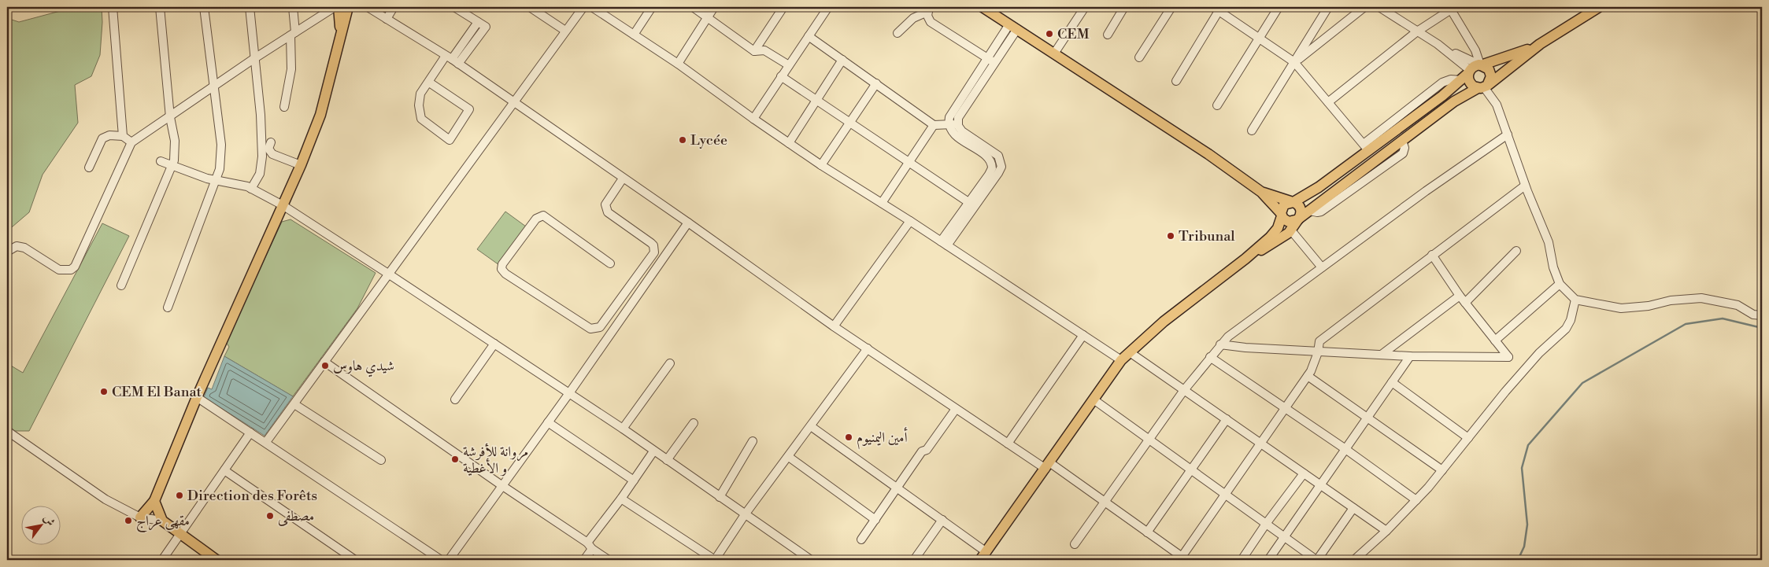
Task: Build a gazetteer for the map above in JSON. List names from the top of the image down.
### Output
{
  "places": [
    "CEM",
    "Lycée",
    "Tribunal",
    "شيدي هاوس",
    "CEM El Banat",
    "أمين اليمنيوم",
    "مروانة للأفرشة و الأغطية",
    "Direction des Forêts",
    "مصطفى",
    "مقهى عراج"
  ],
  "north": "top right"
}
